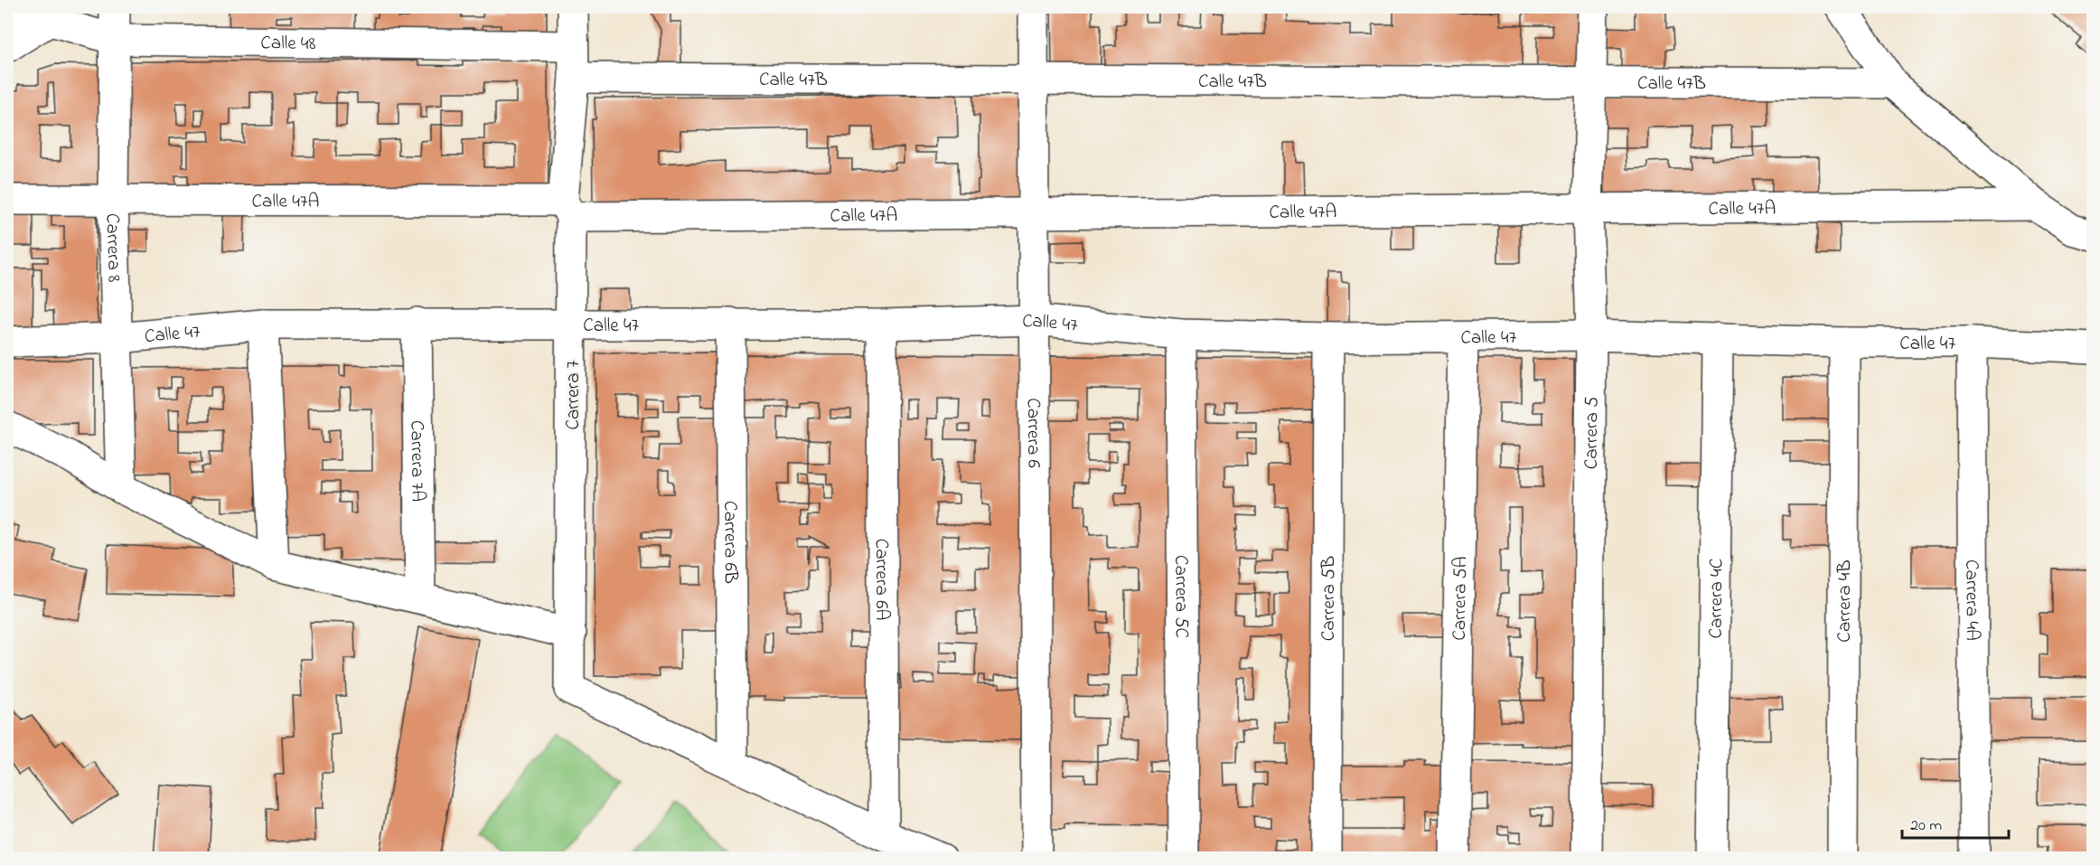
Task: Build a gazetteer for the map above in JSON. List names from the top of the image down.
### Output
{
  "streets": {
    "street": [
      "Calle 48",
      "Calle 47B",
      "Calle 47A",
      "Carrera 8",
      "Calle 47",
      "Carrera 7",
      "Carrera 6",
      "Carrera 5",
      "Carrera 7A",
      "Carrera 6B",
      "Carrera 6A",
      "Carrera 5C",
      "Carrera 5A",
      "Carrera 5B",
      "Carrera 4C",
      "Carrera 4B",
      "Carrera 4A"
    ]
  },
  "crossings": [
    ["Calle 48", "Carrera 8"],
    ["Calle 48", "Carrera 7"],
    ["Calle 47B", "Carrera 7"],
    ["Calle 47B", "Carrera 6"],
    ["Calle 47B", "Carrera 5"],
    ["Calle 47A", "Carrera 8"],
    ["Calle 47A", "Carrera 7"],
    ["Calle 47A", "Carrera 6"],
    ["Calle 47A", "Carrera 5"],
    ["Carrera 8", "Calle 47"],
    ["Calle 47", "Carrera 7"],
    ["Calle 47", "Carrera 6"],
    ["Calle 47", "Carrera 5"],
    ["Calle 47", "Carrera 7A"],
    ["Calle 47", "Carrera 6B"],
    ["Calle 47", "Carrera 6A"],
    ["Calle 47", "Carrera 5C"],
    ["Calle 47", "Carrera 5A"],
    ["Calle 47", "Carrera 5B"],
    ["Calle 47", "Carrera 4C"],
    ["Calle 47", "Carrera 4B"],
    ["Calle 47", "Carrera 4A"],
    ["Carrera 7", "Carrera 6B"]
  ],
  "scale_bar": "20 m"
}
